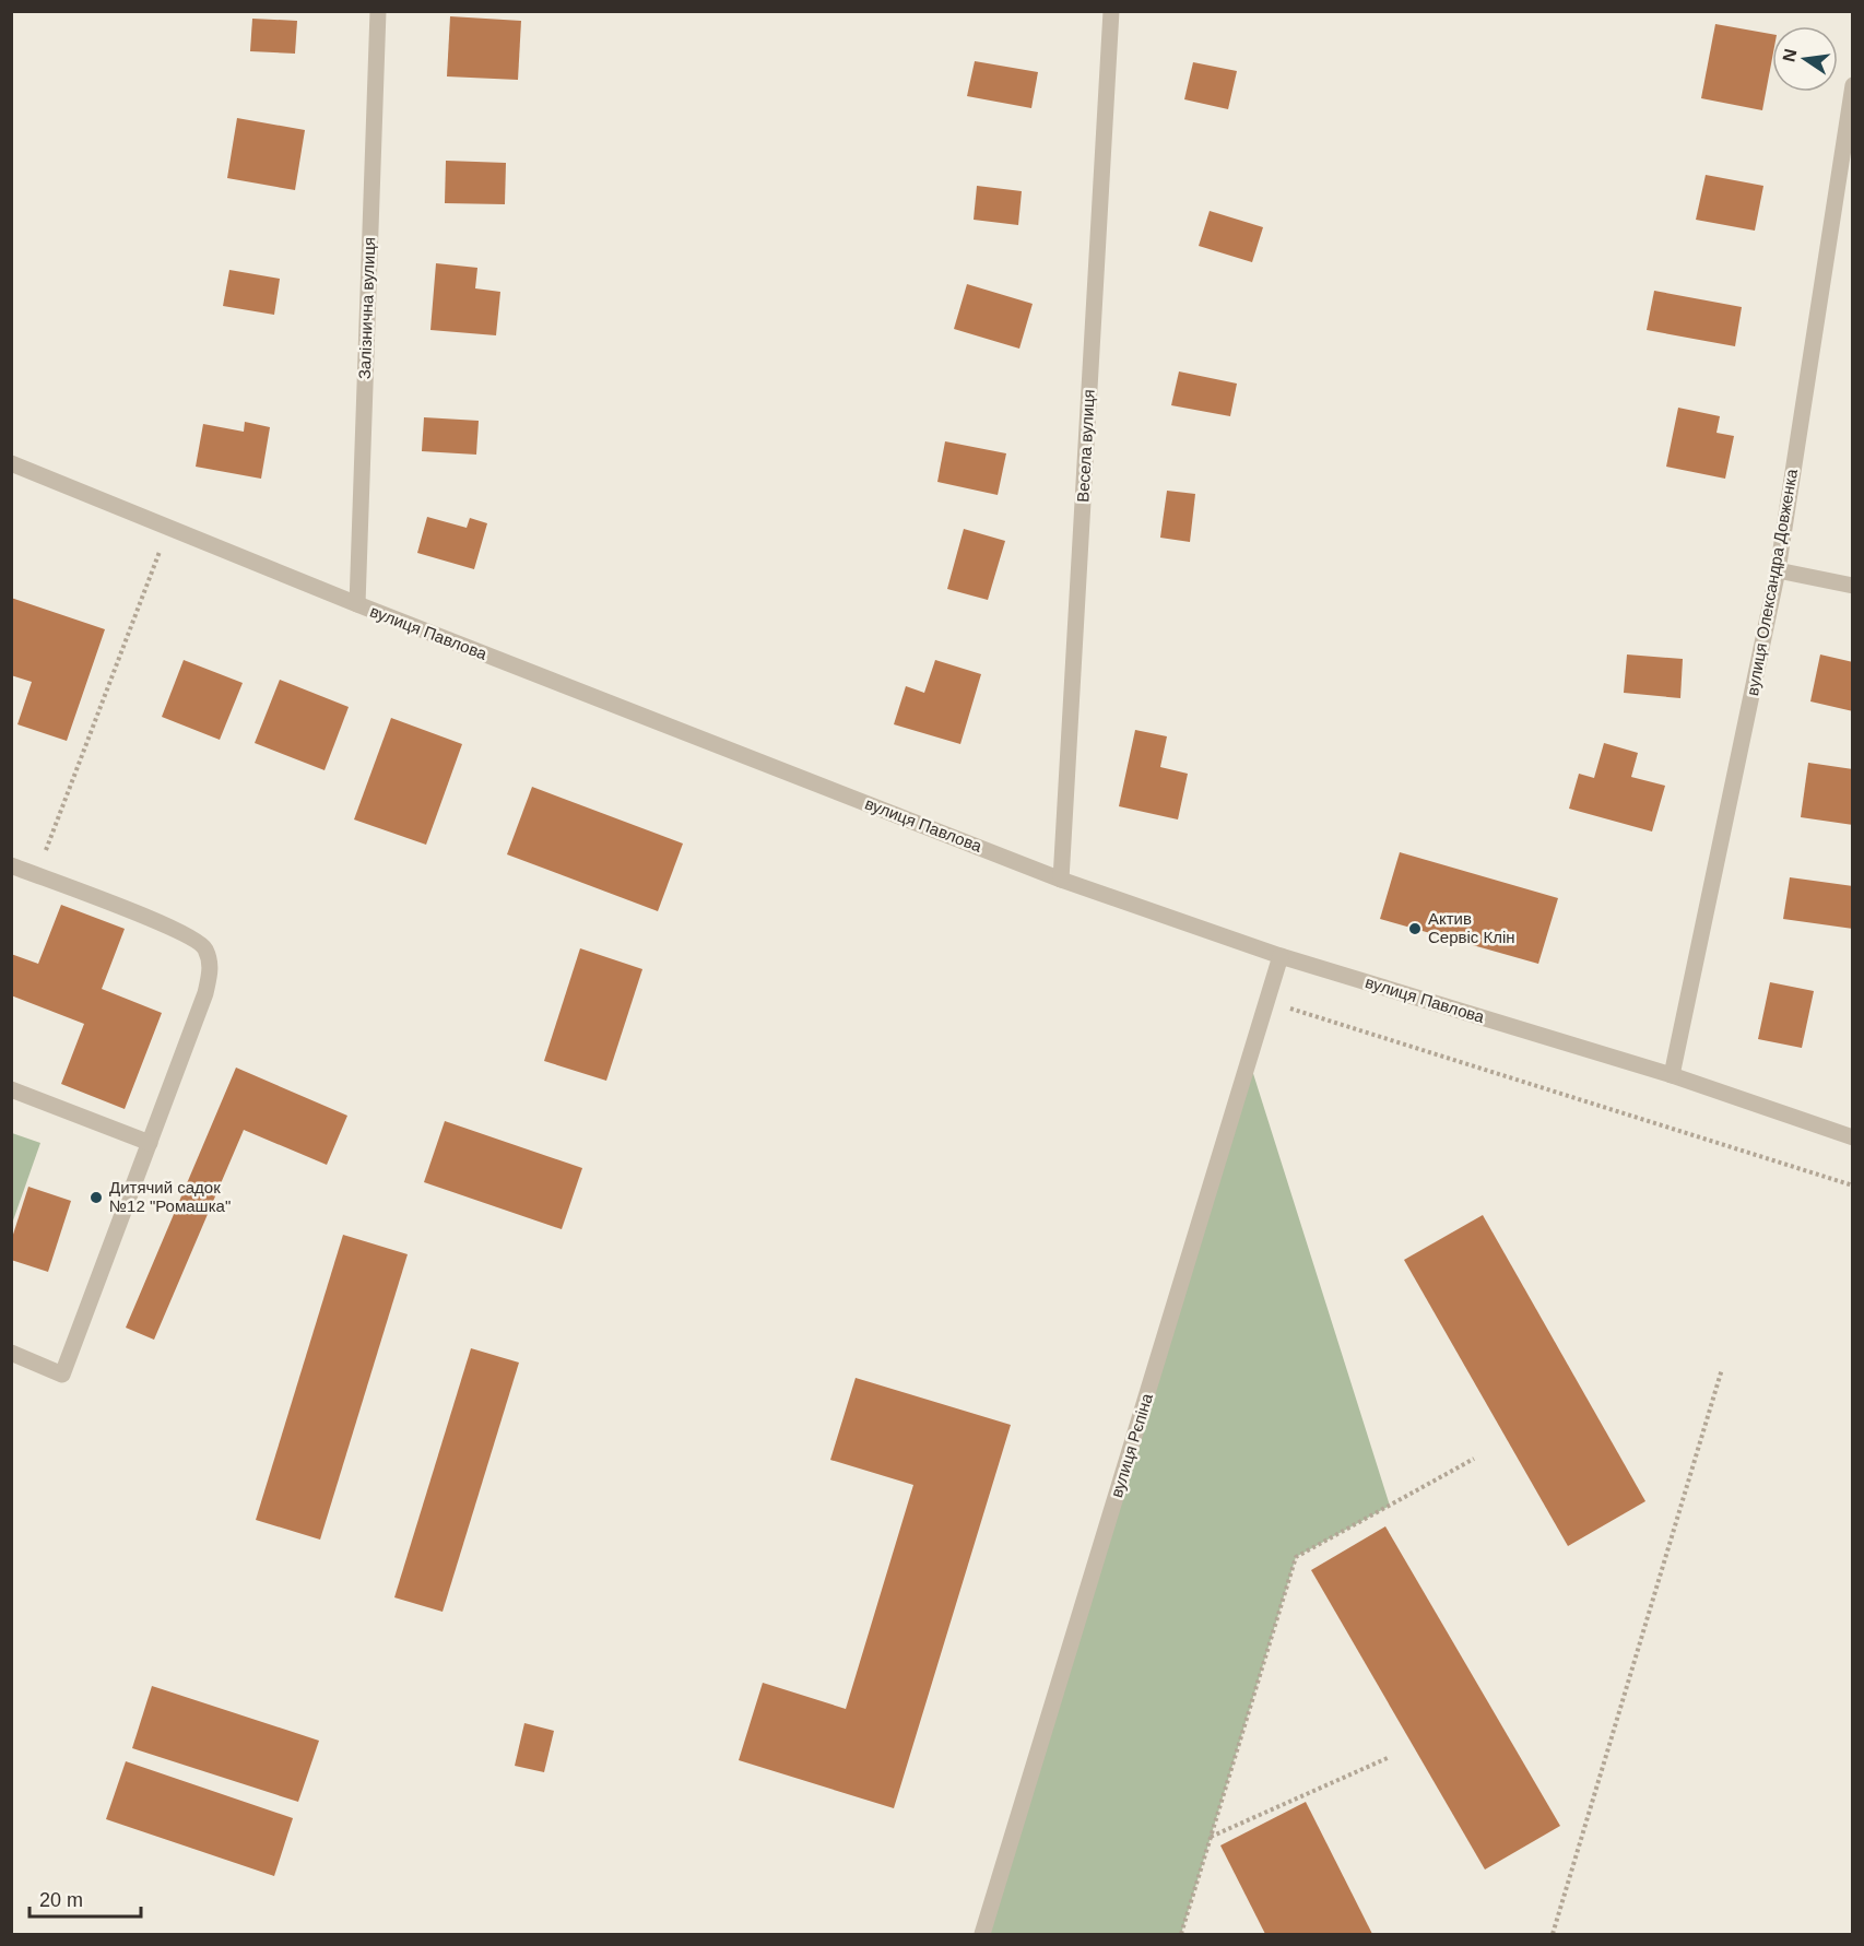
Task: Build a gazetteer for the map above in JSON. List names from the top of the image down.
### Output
{
  "streets": {
    "street": [
      "Залізнична вулиця",
      "Весела вулиця",
      "вулиця Олександра Довженка",
      "вулиця Павлова",
      "вулиця Рєпіна"
    ]
  },
  "crossings": [
    ["Залізнична вулиця", "вулиця Павлова"],
    ["Весела вулиця", "вулиця Павлова"],
    ["вулиця Олександра Довженка", "вулиця Павлова"],
    ["вулиця Павлова", "вулиця Рєпіна"]
  ],
  "places": ["Актив Сервiс Клiн", "Дитячий садок №12 \"Ромашка\""],
  "scale_bar": "20 m",
  "north": "left"
}
